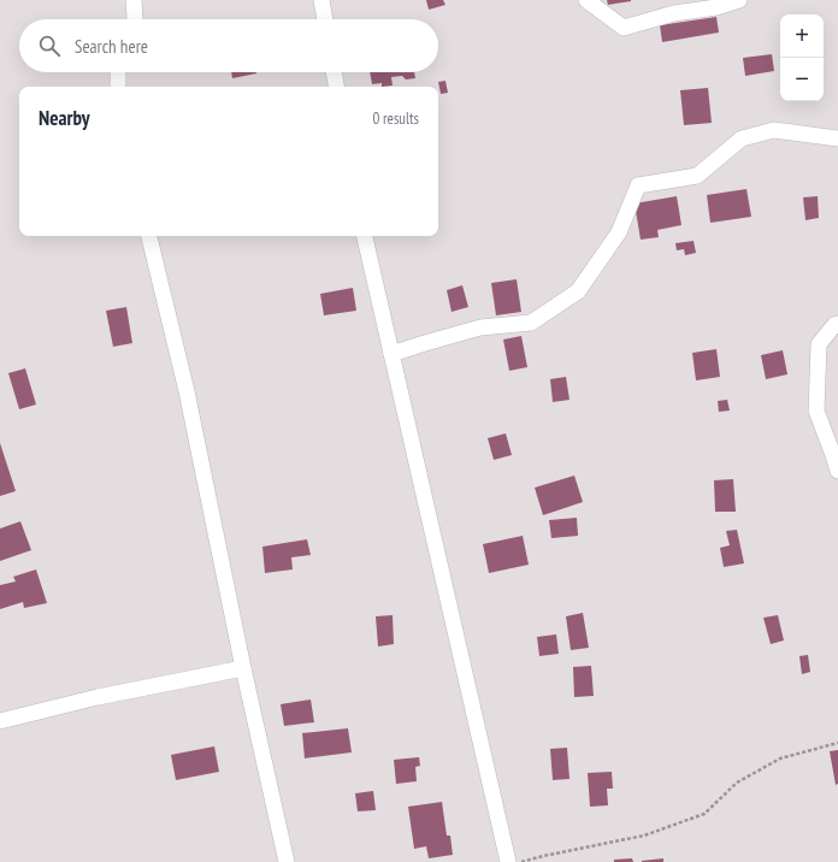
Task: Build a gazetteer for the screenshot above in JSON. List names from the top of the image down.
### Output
{
  "page": {
    "map_buttons": ["+", "−"],
    "search": "Search here",
    "heading": ["Nearby", "0 results"]
  }
}
